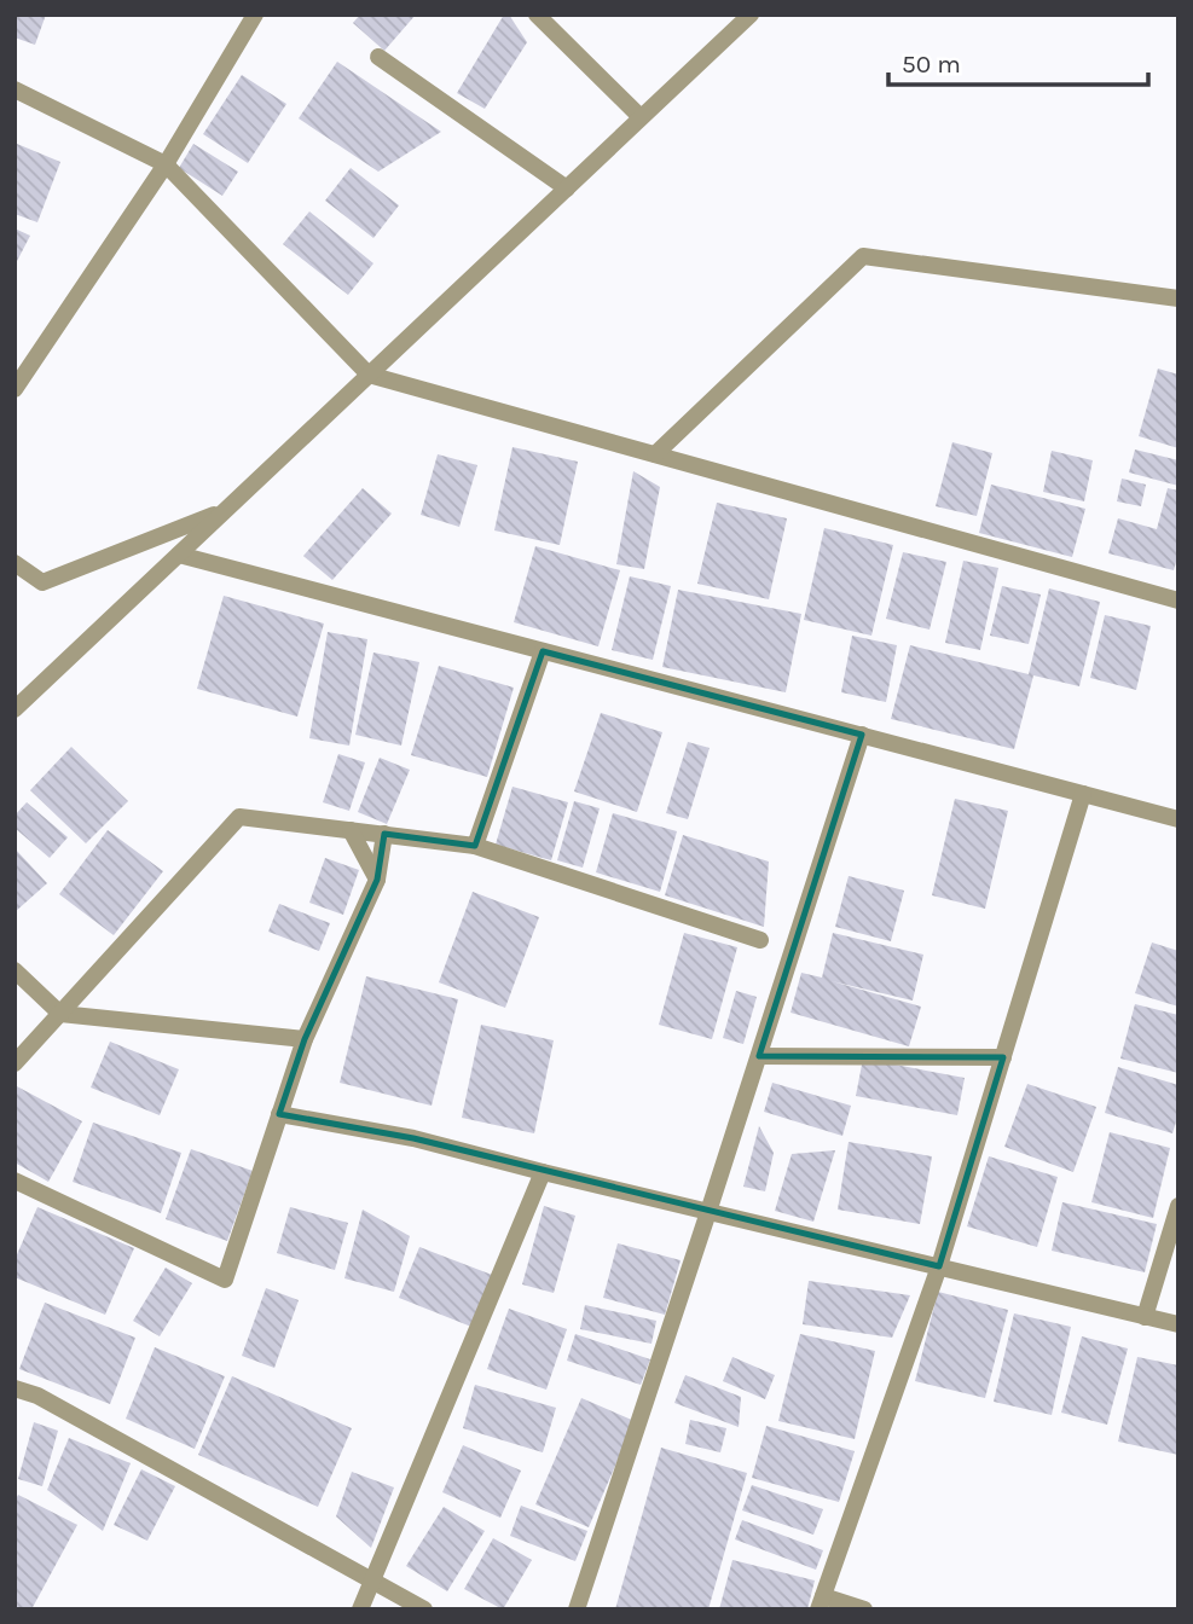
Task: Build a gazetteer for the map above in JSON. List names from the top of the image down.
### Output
{
  "scale_bar": "50 m"
}
